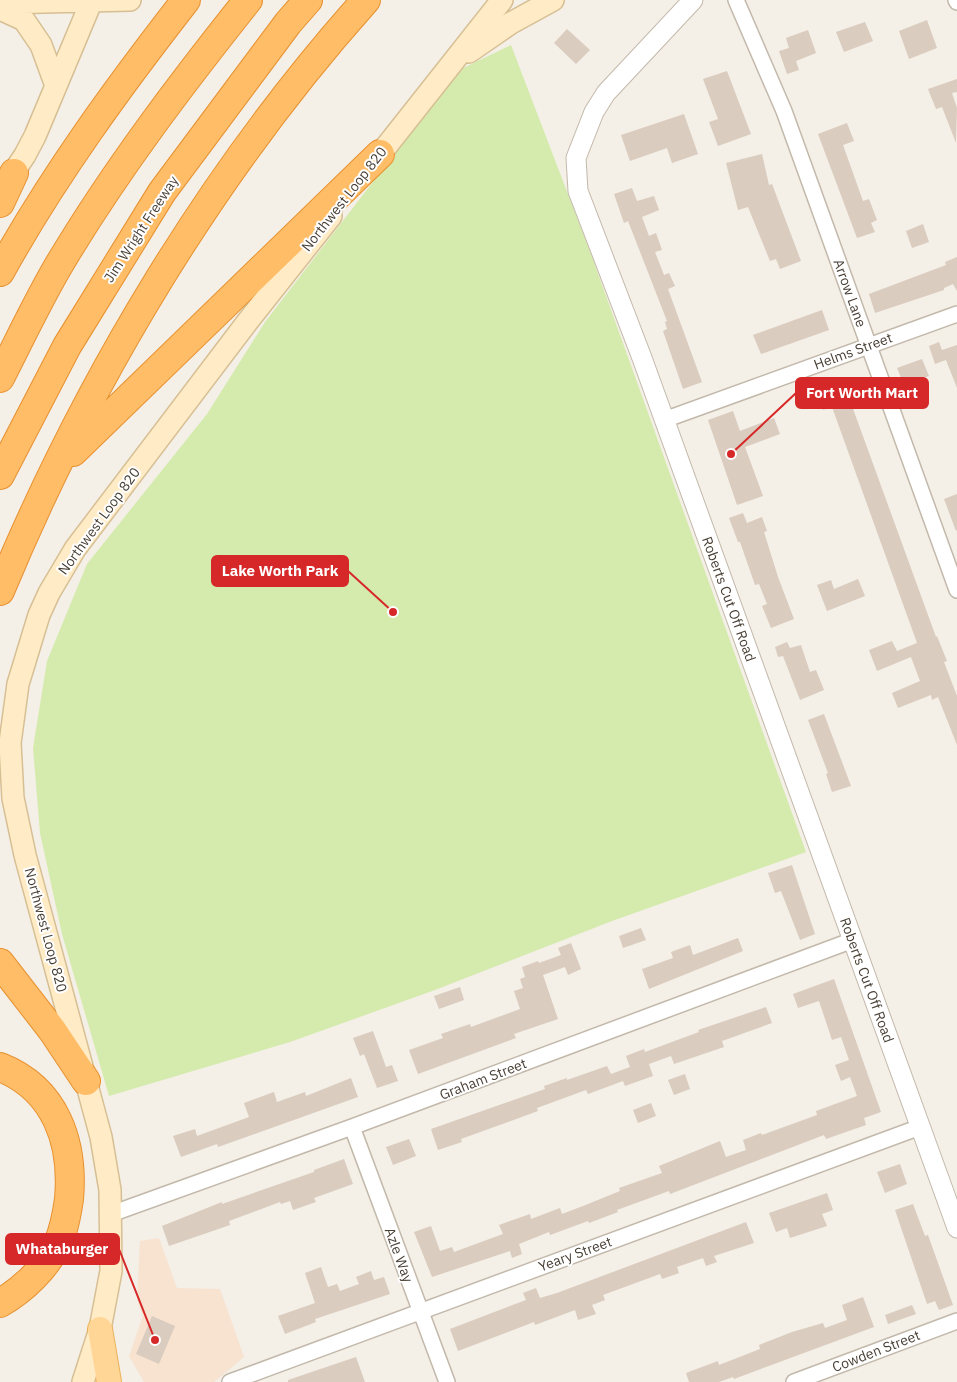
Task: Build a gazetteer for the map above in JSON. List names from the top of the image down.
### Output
{
  "streets": {
    "highway": ["Jim Wright Freeway"],
    "main road": ["Northwest Loop 820"],
    "street": [
      "Arrow Lane",
      "Helms Street",
      "Roberts Cut Off Road",
      "Graham Street",
      "Yeary Street",
      "Azle Way",
      "Cowden Street"
    ]
  },
  "crossings": [
    ["Northwest Loop 820", "Graham Street"],
    ["Arrow Lane", "Helms Street"],
    ["Helms Street", "Roberts Cut Off Road"],
    ["Roberts Cut Off Road", "Graham Street"],
    ["Roberts Cut Off Road", "Yeary Street"],
    ["Graham Street", "Azle Way"],
    ["Yeary Street", "Azle Way"]
  ],
  "places": ["Fort Worth Mart", "Lake Worth Park", "Whataburger"]
}
